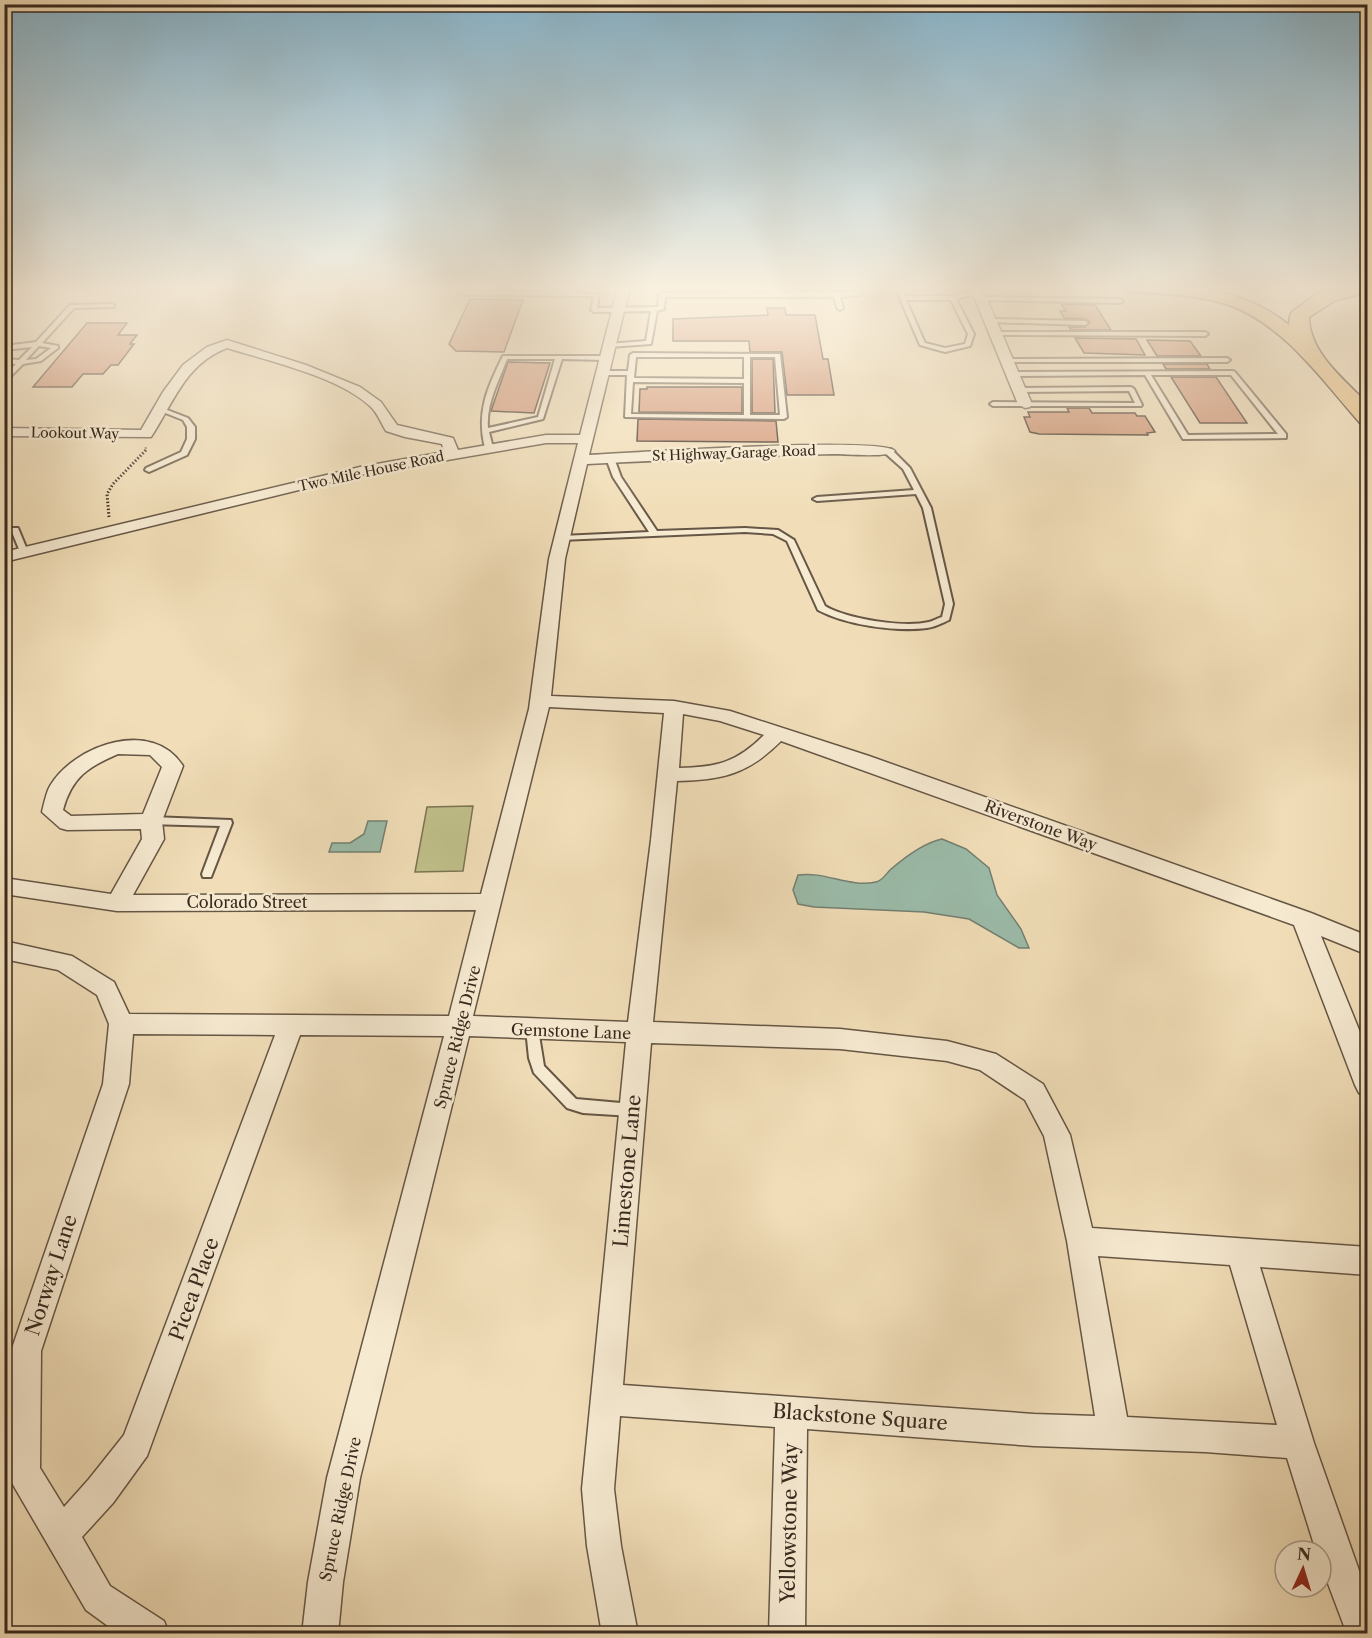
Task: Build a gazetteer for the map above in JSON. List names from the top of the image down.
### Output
{
  "streets": {
    "street": [
      "Lookout Way",
      "St Highway Garage Road",
      "Two Mile House Road",
      "Riverstone Way",
      "Colorado Street",
      "Gemstone Lane",
      "Spruce Ridge Drive",
      "Limestone Lane",
      "Norway Lane",
      "Picea Place",
      "Blackstone Square",
      "Yellowstone Way"
    ]
  },
  "crossings": [
    ["St Highway Garage Road", "Spruce Ridge Drive"],
    ["Two Mile House Road", "Spruce Ridge Drive"],
    ["Riverstone Way", "Spruce Ridge Drive"],
    ["Riverstone Way", "Limestone Lane"],
    ["Colorado Street", "Spruce Ridge Drive"],
    ["Gemstone Lane", "Spruce Ridge Drive"],
    ["Gemstone Lane", "Limestone Lane"],
    ["Gemstone Lane", "Norway Lane"],
    ["Gemstone Lane", "Picea Place"],
    ["Limestone Lane", "Blackstone Square"],
    ["Norway Lane", "Picea Place"],
    ["Blackstone Square", "Yellowstone Way"]
  ],
  "north": "top"
}
